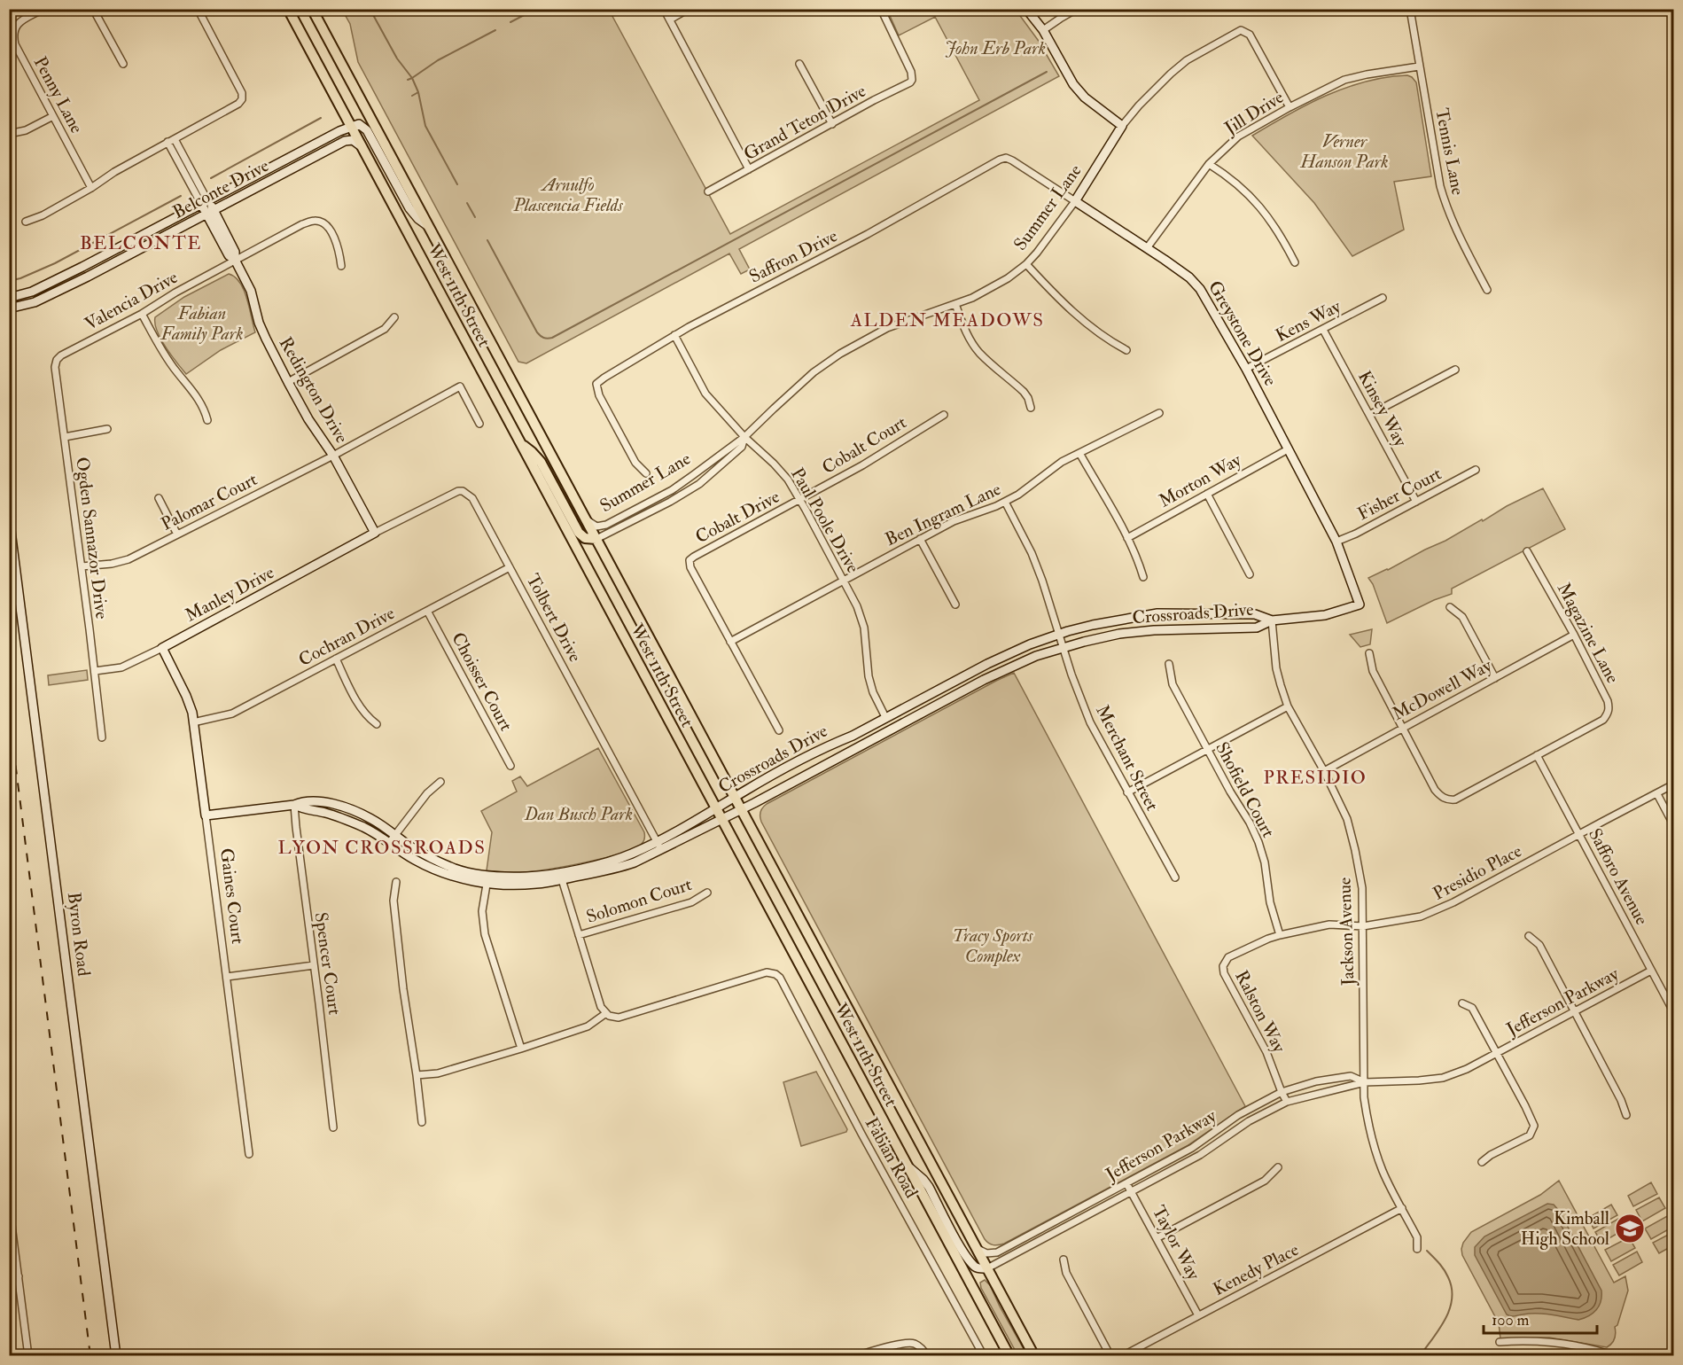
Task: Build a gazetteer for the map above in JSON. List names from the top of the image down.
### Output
{
  "streets": {
    "main road": ["West 11th Street"],
    "street": [
      "Penny Lane",
      "Jill Drive",
      "Grand Teton Drive",
      "Tennis Lane",
      "Belconte Drive",
      "Summer Lane",
      "Saffron Drive",
      "Valencia Drive",
      "Kens Way",
      "Greystone Drive",
      "Redington Drive",
      "Kinsey Way",
      "Cobalt Court",
      "Morton Way",
      "Fisher Court",
      "Palomar Court",
      "Ben Ingram Lane",
      "Cobalt Drive",
      "Paul Poole Drive",
      "Ogden Sannazor Drive",
      "Manley Drive",
      "Crossroads Drive",
      "Tolbert Drive",
      "Magazine Lane",
      "Cochran Drive",
      "Choisser Court",
      "McDowell Way",
      "Merchant Street",
      "Shofield Court",
      "Presidio Place",
      "Safforo Avenue",
      "Gaines Court",
      "Solomon Court",
      "Jackson Avenue",
      "Byron Road",
      "Spencer Court",
      "Jefferson Parkway",
      "Ralston Way",
      "Fabian Road",
      "Taylor Way",
      "Kenedy Place"
    ]
  },
  "crossings": [
    ["Jill Drive", "Tennis Lane"],
    ["Jill Drive", "Summer Lane"],
    ["Jill Drive", "Greystone Drive"],
    ["Belconte Drive", "West 11th Street"],
    ["Belconte Drive", "Redington Drive"],
    ["Summer Lane", "West 11th Street"],
    ["Summer Lane", "Greystone Drive"],
    ["Summer Lane", "Paul Poole Drive"],
    ["Saffron Drive", "Greystone Drive"],
    ["Saffron Drive", "Paul Poole Drive"],
    ["West 11th Street", "Crossroads Drive"],
    ["West 11th Street", "Jefferson Parkway"],
    ["Valencia Drive", "Redington Drive"],
    ["Valencia Drive", "Ogden Sannazor Drive"],
    ["Kens Way", "Greystone Drive"],
    ["Kens Way", "Kinsey Way"],
    ["Greystone Drive", "Morton Way"],
    ["Greystone Drive", "Fisher Court"],
    ["Greystone Drive", "Crossroads Drive"],
    ["Redington Drive", "Palomar Court"],
    ["Redington Drive", "Manley Drive"],
    ["Redington Drive", "Tolbert Drive"],
    ["Kinsey Way", "Fisher Court"],
    ["Cobalt Court", "Cobalt Drive"],
    ["Cobalt Court", "Paul Poole Drive"],
    ["Palomar Court", "Ogden Sannazor Drive"],
    ["Ben Ingram Lane", "Cobalt Drive"],
    ["Ben Ingram Lane", "Paul Poole Drive"],
    ["Ben Ingram Lane", "Merchant Street"],
    ["Cobalt Drive", "Paul Poole Drive"],
    ["Paul Poole Drive", "Crossroads Drive"],
    ["Ogden Sannazor Drive", "Manley Drive"],
    ["Manley Drive", "Tolbert Drive"],
    ["Manley Drive", "Gaines Court"],
    ["Crossroads Drive", "Tolbert Drive"],
    ["Crossroads Drive", "Merchant Street"],
    ["Crossroads Drive", "Gaines Court"],
    ["Crossroads Drive", "Jackson Avenue"],
    ["Crossroads Drive", "Spencer Court"],
    ["Tolbert Drive", "Cochran Drive"],
    ["Magazine Lane", "McDowell Way"],
    ["Magazine Lane", "Safforo Avenue"],
    ["Cochran Drive", "Choisser Court"],
    ["Cochran Drive", "Gaines Court"],
    ["McDowell Way", "Jackson Avenue"],
    ["Shofield Court", "Presidio Place"],
    ["Shofield Court", "Ralston Way"],
    ["Presidio Place", "Safforo Avenue"],
    ["Presidio Place", "Jackson Avenue"],
    ["Presidio Place", "Ralston Way"],
    ["Safforo Avenue", "Jefferson Parkway"],
    ["Jackson Avenue", "Jefferson Parkway"],
    ["Jackson Avenue", "Kenedy Place"],
    ["Jefferson Parkway", "Ralston Way"],
    ["Jefferson Parkway", "Taylor Way"],
    ["Taylor Way", "Kenedy Place"]
  ],
  "districts": [
    "BELCONTE",
    "ALDEN MEADOWS",
    "PRESIDIO",
    "LYON CROSSROADS"
  ],
  "parks": [
    "John Erb Park",
    "Verner Hanson Park",
    "Arnulfo Plascencia Fields",
    "Fabian Family Park",
    "Dan Busch Park",
    "Tracy Sports Complex"
  ],
  "places": {
    "school or university": ["Kimball High School"]
  },
  "scale_bar": "100 m"
}
